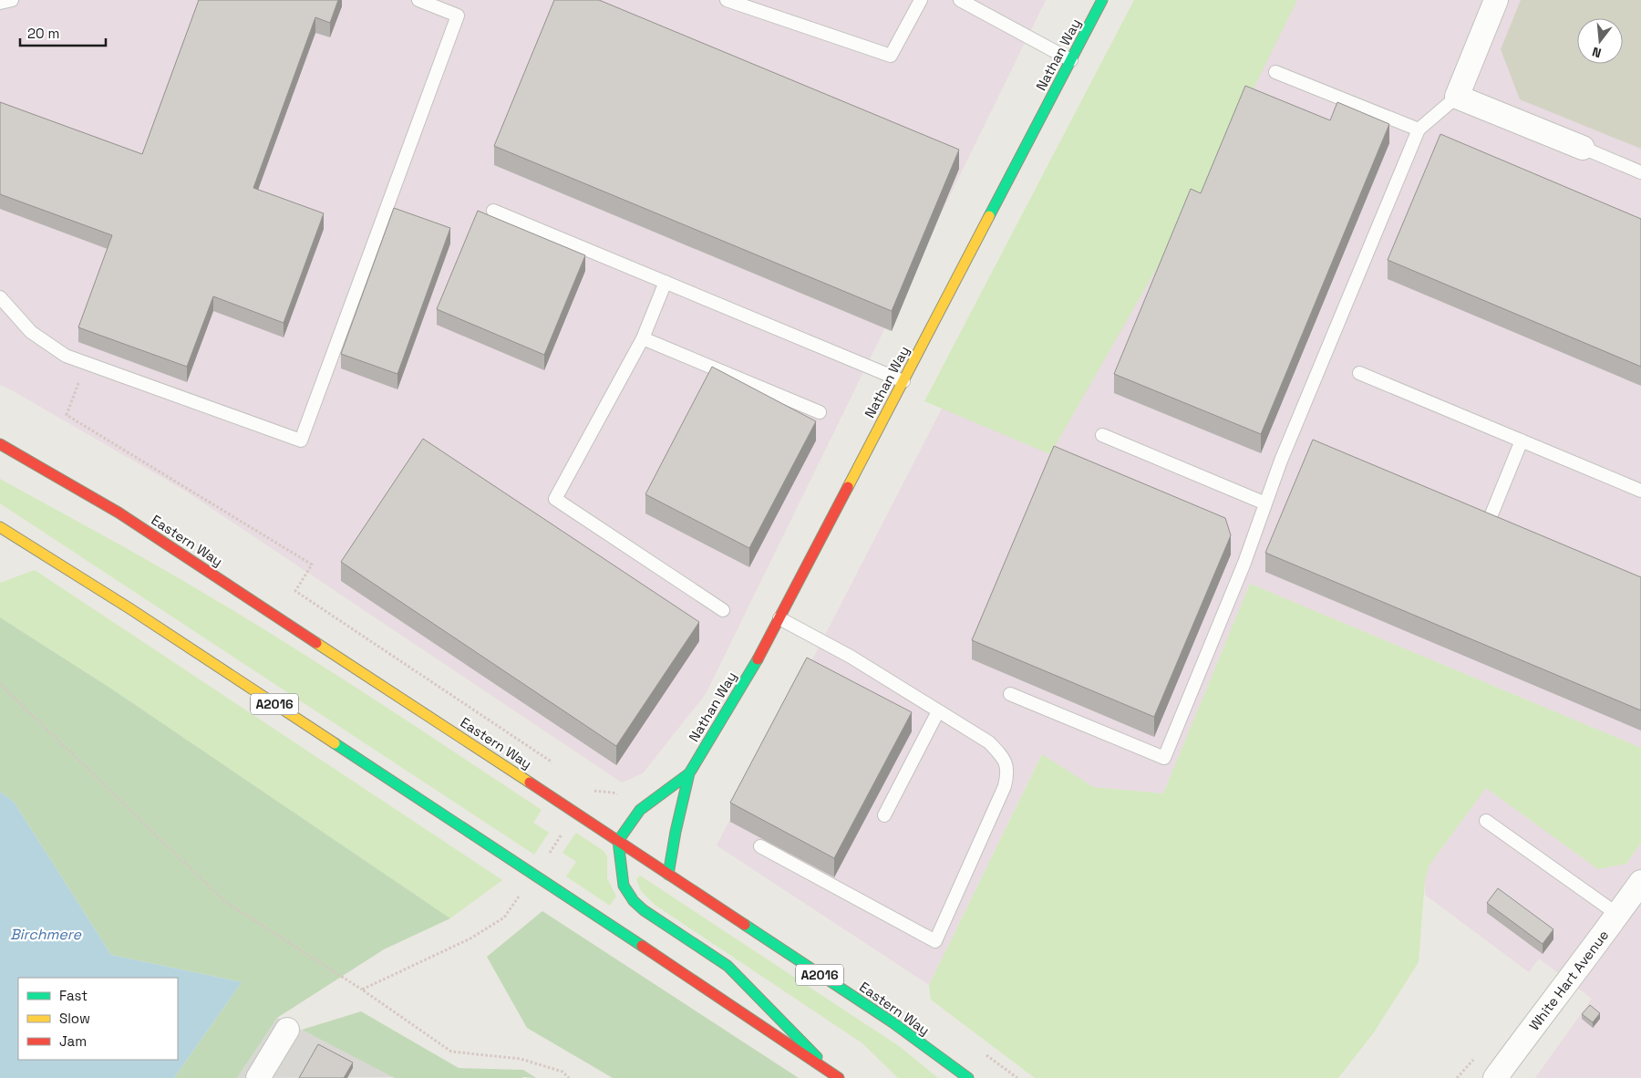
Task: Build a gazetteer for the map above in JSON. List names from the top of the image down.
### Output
{
  "streets": {
    "main road": ["Nathan Way", "Eastern Way", "A2016"],
    "street": ["White Hart Avenue"]
  },
  "crossings": [
    ["Nathan Way", "Eastern Way"]
  ],
  "water": ["Birchmere"],
  "legend": ["Fast", "Slow", "Jam"],
  "scale_bar": "20 m",
  "north": "bottom"
}
